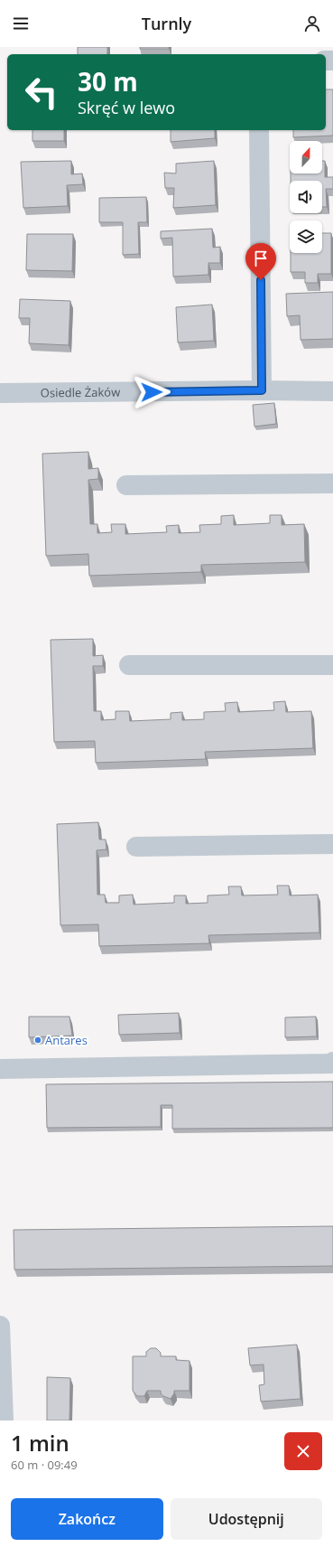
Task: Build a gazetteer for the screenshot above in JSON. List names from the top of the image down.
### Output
{
  "streets": {
    "street": ["Osiedle Żaków"]
  },
  "places": ["Antares"],
  "north": "top",
  "page": {
    "header": "Turnly",
    "turn": ["30 m", "Skręć w lewo"],
    "heading": ["1 min", "60 m · 09:49"],
    "buttons": ["Zakończ", "Udostępnij"]
  }
}
